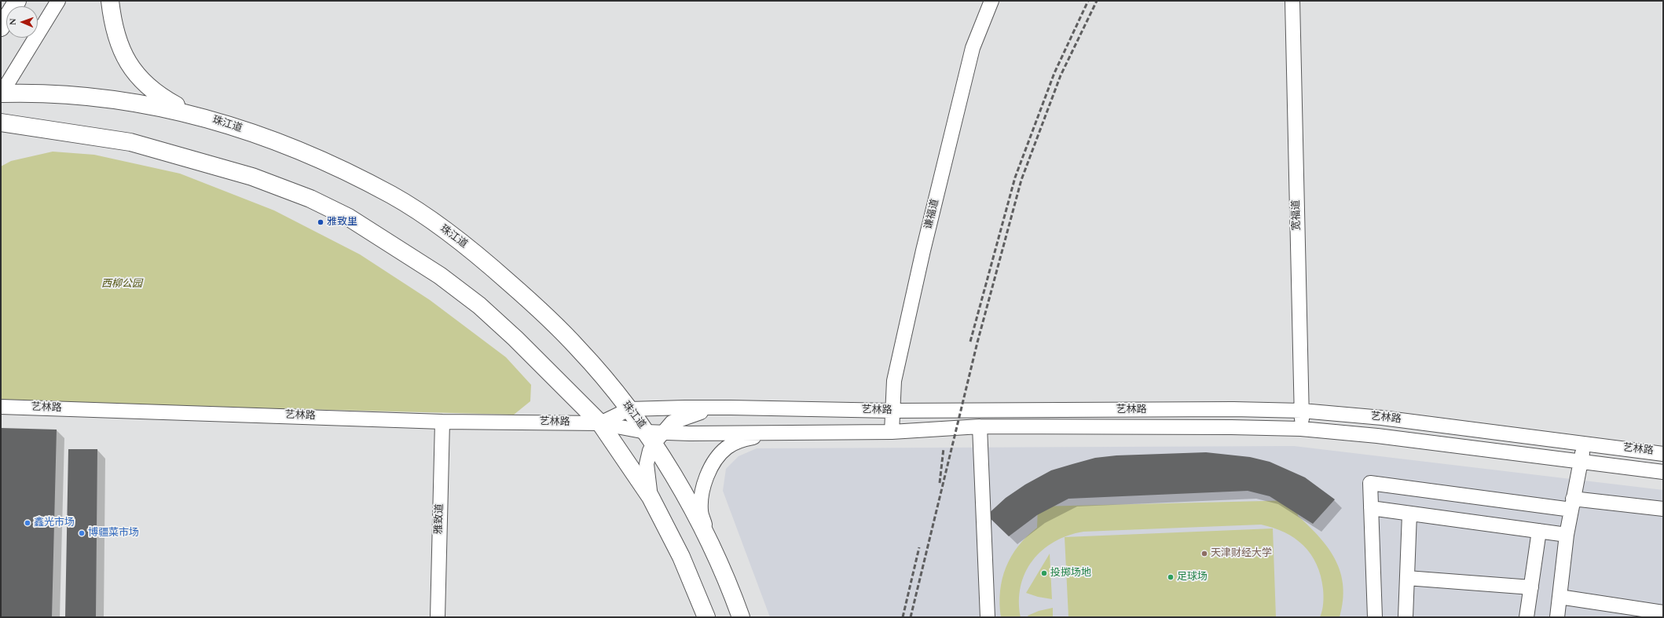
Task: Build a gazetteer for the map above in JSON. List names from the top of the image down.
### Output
{
  "streets": {
    "main road": ["珠江道"],
    "street": [
      "谦福道",
      "宽福道",
      "艺林路",
      "雅致道"
    ]
  },
  "crossings": [
    ["珠江道", "艺林路"],
    ["谦福道", "艺林路"],
    ["宽福道", "艺林路"],
    ["艺林路", "雅致道"]
  ],
  "parks": ["西柳公园"],
  "places": [
    "雅致里",
    "鑫光市场",
    "博疆菜市场",
    "天津财经大学",
    "投掷场地",
    "足球场"
  ],
  "north": "left"
}
